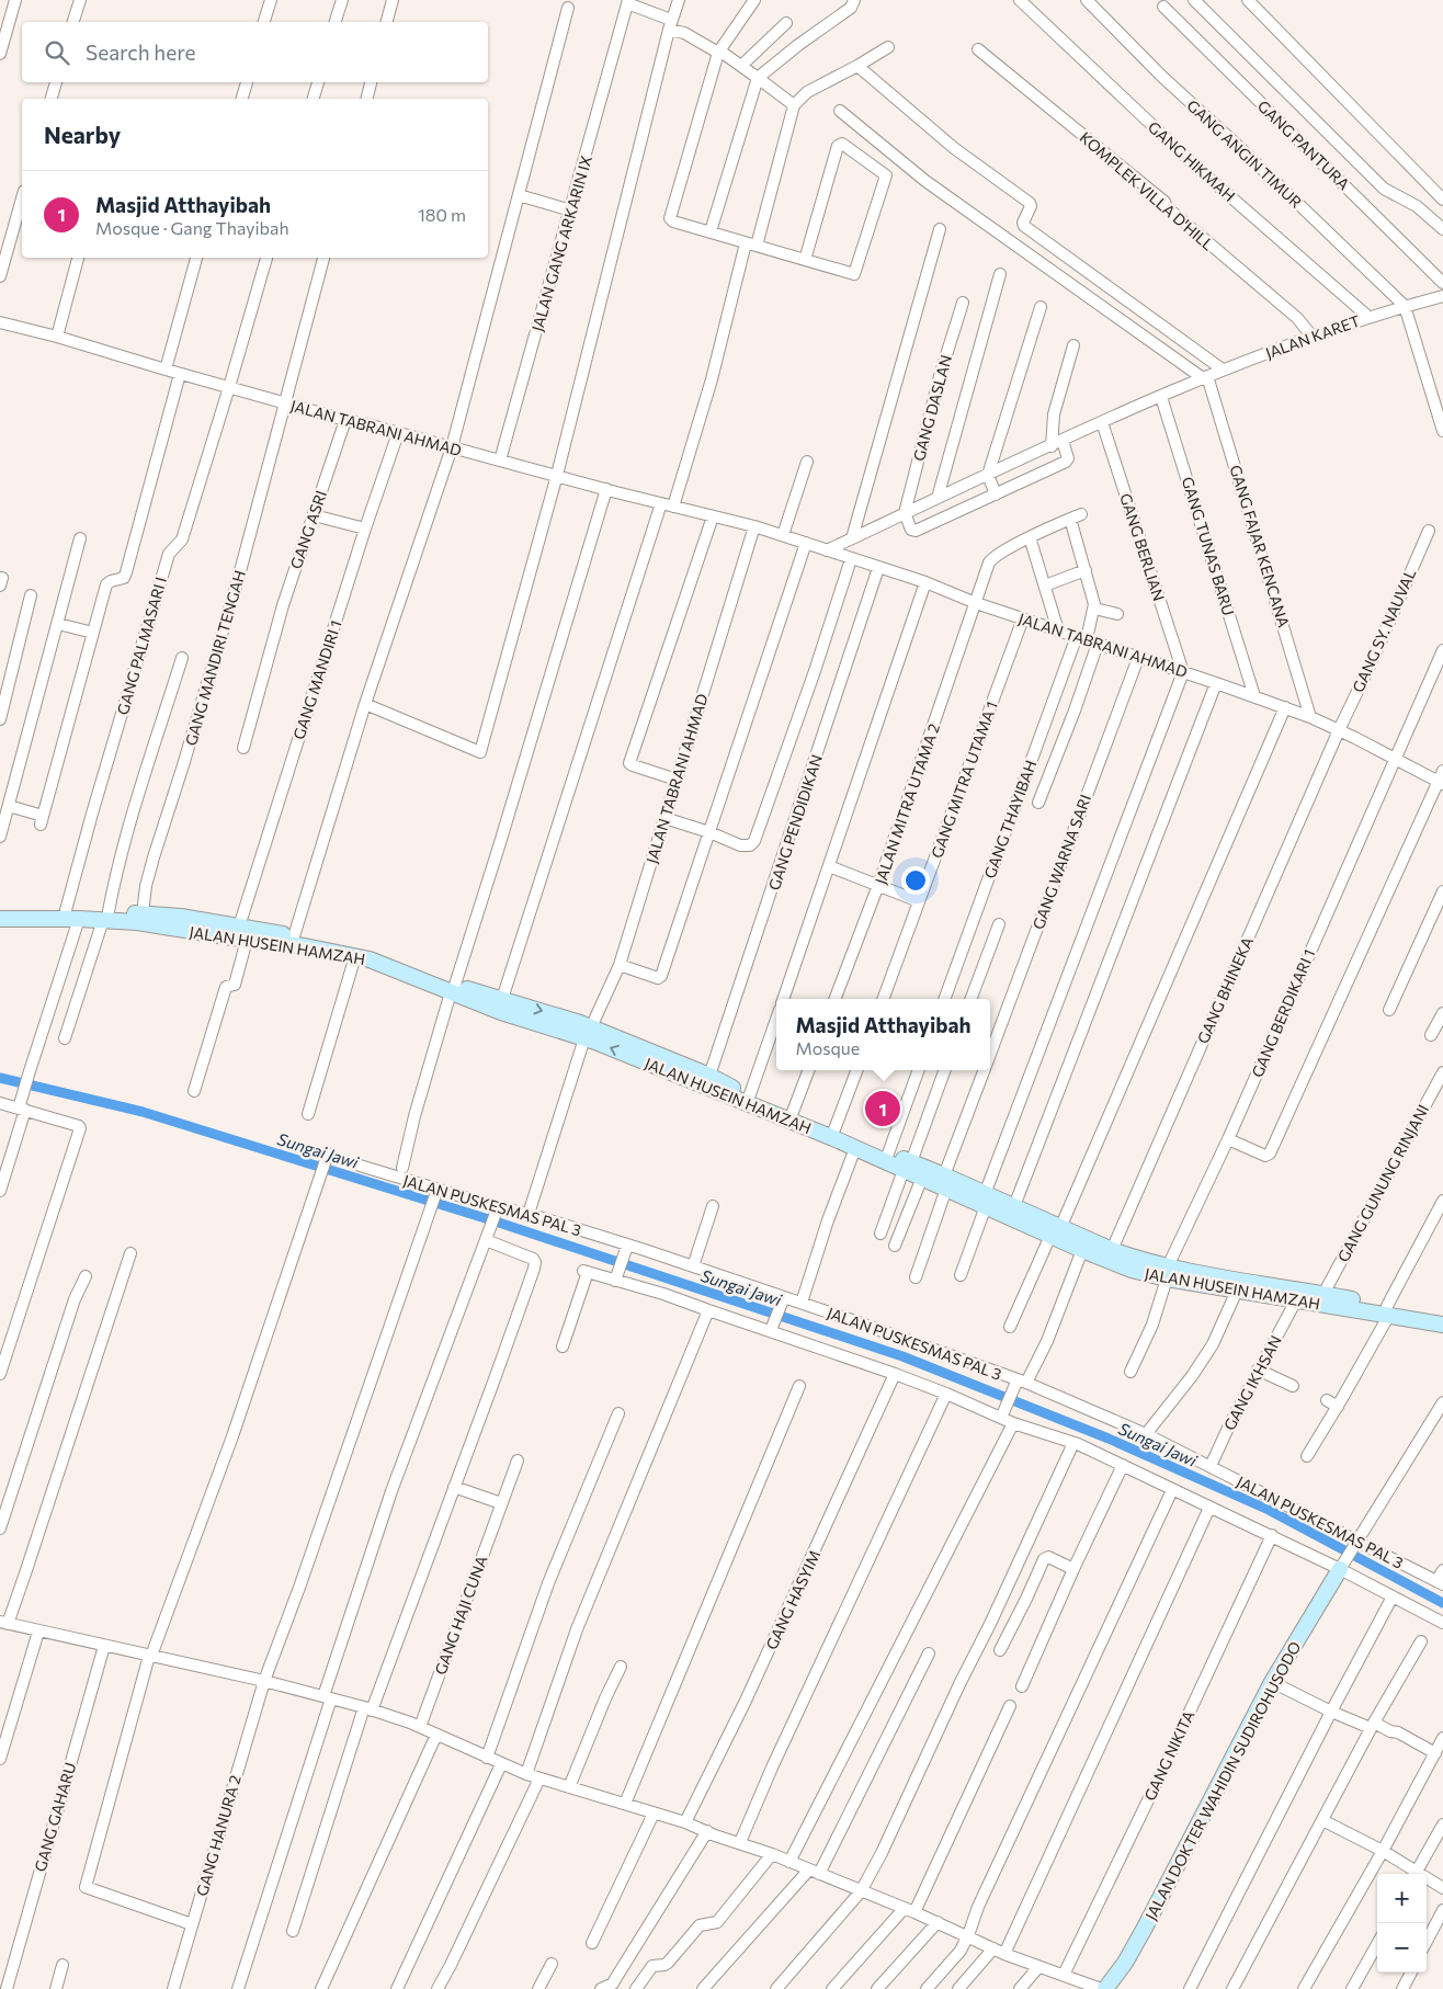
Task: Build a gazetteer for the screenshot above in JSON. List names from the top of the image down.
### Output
{
  "streets": {
    "street": [
      "GANG PANTURA",
      "GANG ANGIN TIMUR",
      "GANG HIKMAH",
      "KOMPLEK VILLA D'HILL",
      "JALAN GANG ARKARIN IX",
      "JALAN KARET",
      "GANG DASLAN",
      "JALAN TABRANI AHMAD",
      "GANG ASRI",
      "GANG TUNAS BARU",
      "GANG FAJAR KENCANA",
      "GANG BERLIAN",
      "GANG SY. NAUVAL",
      "GANG PALMASARI I",
      "GANG MANDIRI TENGAH",
      "GANG MANDIRI 1",
      "GANG MITRA UTAMA 1",
      "JALAN MITRA UTAMA 2",
      "GANG THAYIBAH",
      "GANG PENDIDIKAN",
      "GANG WARNA SARI",
      "JALAN HUSEIN HAMZAH",
      "GANG BHINEKA",
      "GANG BERDIKARI 1",
      "GANG GUNUNG RINJANI",
      "JALAN PUSKESMAS PAL 3",
      "GANG IKHSAN",
      "GANG HASYIM",
      "GANG HAJI CUNA",
      "GANG NIKITA",
      "JALAN DOKTER WAHIDIN SUDIROHUSODO",
      "GANG GAHARU",
      "GANG HANURA 2"
    ]
  },
  "crossings": [
    ["GANG ANGIN TIMUR", "JALAN KARET"],
    ["GANG HIKMAH", "JALAN KARET"],
    ["KOMPLEK VILLA D'HILL", "JALAN KARET"],
    ["JALAN GANG ARKARIN IX", "JALAN TABRANI AHMAD"],
    ["JALAN KARET", "GANG DASLAN"],
    ["JALAN KARET", "JALAN TABRANI AHMAD"],
    ["JALAN KARET", "GANG TUNAS BARU"],
    ["JALAN KARET", "GANG FAJAR KENCANA"],
    ["JALAN KARET", "GANG BERLIAN"],
    ["JALAN TABRANI AHMAD", "GANG ASRI"],
    ["JALAN TABRANI AHMAD", "GANG TUNAS BARU"],
    ["JALAN TABRANI AHMAD", "GANG FAJAR KENCANA"],
    ["JALAN TABRANI AHMAD", "GANG BERLIAN"],
    ["JALAN TABRANI AHMAD", "GANG SY. NAUVAL"],
    ["JALAN TABRANI AHMAD", "GANG PALMASARI I"],
    ["JALAN TABRANI AHMAD", "GANG MANDIRI TENGAH"],
    ["JALAN TABRANI AHMAD", "GANG MANDIRI 1"],
    ["JALAN TABRANI AHMAD", "GANG MITRA UTAMA 1"],
    ["JALAN TABRANI AHMAD", "JALAN MITRA UTAMA 2"],
    ["JALAN TABRANI AHMAD", "GANG THAYIBAH"],
    ["JALAN TABRANI AHMAD", "GANG PENDIDIKAN"],
    ["JALAN TABRANI AHMAD", "GANG WARNA SARI"],
    ["JALAN TABRANI AHMAD", "JALAN HUSEIN HAMZAH"],
    ["JALAN TABRANI AHMAD", "GANG BHINEKA"],
    ["JALAN TABRANI AHMAD", "GANG BERDIKARI 1"],
    ["JALAN TABRANI AHMAD", "JALAN PUSKESMAS PAL 3"],
    ["GANG SY. NAUVAL", "GANG BHINEKA"],
    ["GANG PALMASARI I", "JALAN HUSEIN HAMZAH"],
    ["GANG MANDIRI TENGAH", "JALAN HUSEIN HAMZAH"],
    ["GANG MANDIRI 1", "JALAN HUSEIN HAMZAH"],
    ["GANG PENDIDIKAN", "JALAN HUSEIN HAMZAH"],
    ["GANG WARNA SARI", "JALAN HUSEIN HAMZAH"],
    ["JALAN HUSEIN HAMZAH", "GANG BHINEKA"],
    ["JALAN HUSEIN HAMZAH", "GANG BERDIKARI 1"],
    ["JALAN HUSEIN HAMZAH", "GANG GUNUNG RINJANI"],
    ["JALAN HUSEIN HAMZAH", "GANG IKHSAN"],
    ["JALAN PUSKESMAS PAL 3", "GANG IKHSAN"],
    ["JALAN PUSKESMAS PAL 3", "JALAN DOKTER WAHIDIN SUDIROHUSODO"],
    ["JALAN PUSKESMAS PAL 3", "GANG HANURA 2"]
  ],
  "water": ["Sungai Jawi"],
  "page": {
    "search": "Search here",
    "heading": "Nearby",
    "list": [
      {
        "mark": "1",
        "name": "Masjid Atthayibah",
        "note": "Mosque · Gang Thayibah",
        "value": "180 m"
      }
    ],
    "popup": ["Masjid Atthayibah", "Mosque"],
    "pins": "1",
    "map_buttons": ["+", "−"]
  }
}
